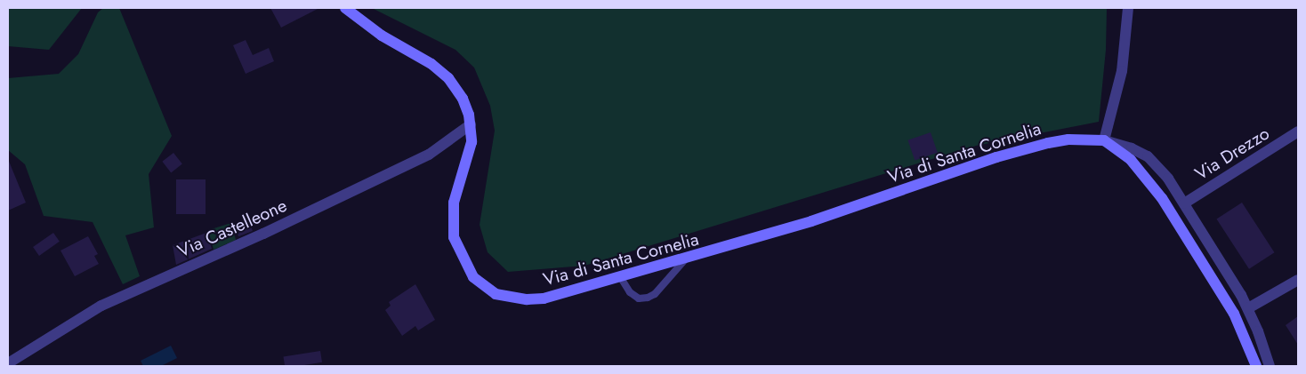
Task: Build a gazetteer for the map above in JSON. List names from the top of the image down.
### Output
{
  "streets": {
    "street": ["Via di Santa Cornelia", "Via Drezzo", "Via Castelleone"]
  },
  "crossings": [
    ["Via di Santa Cornelia", "Via Drezzo"],
    ["Via di Santa Cornelia", "Via Castelleone"]
  ]
}
